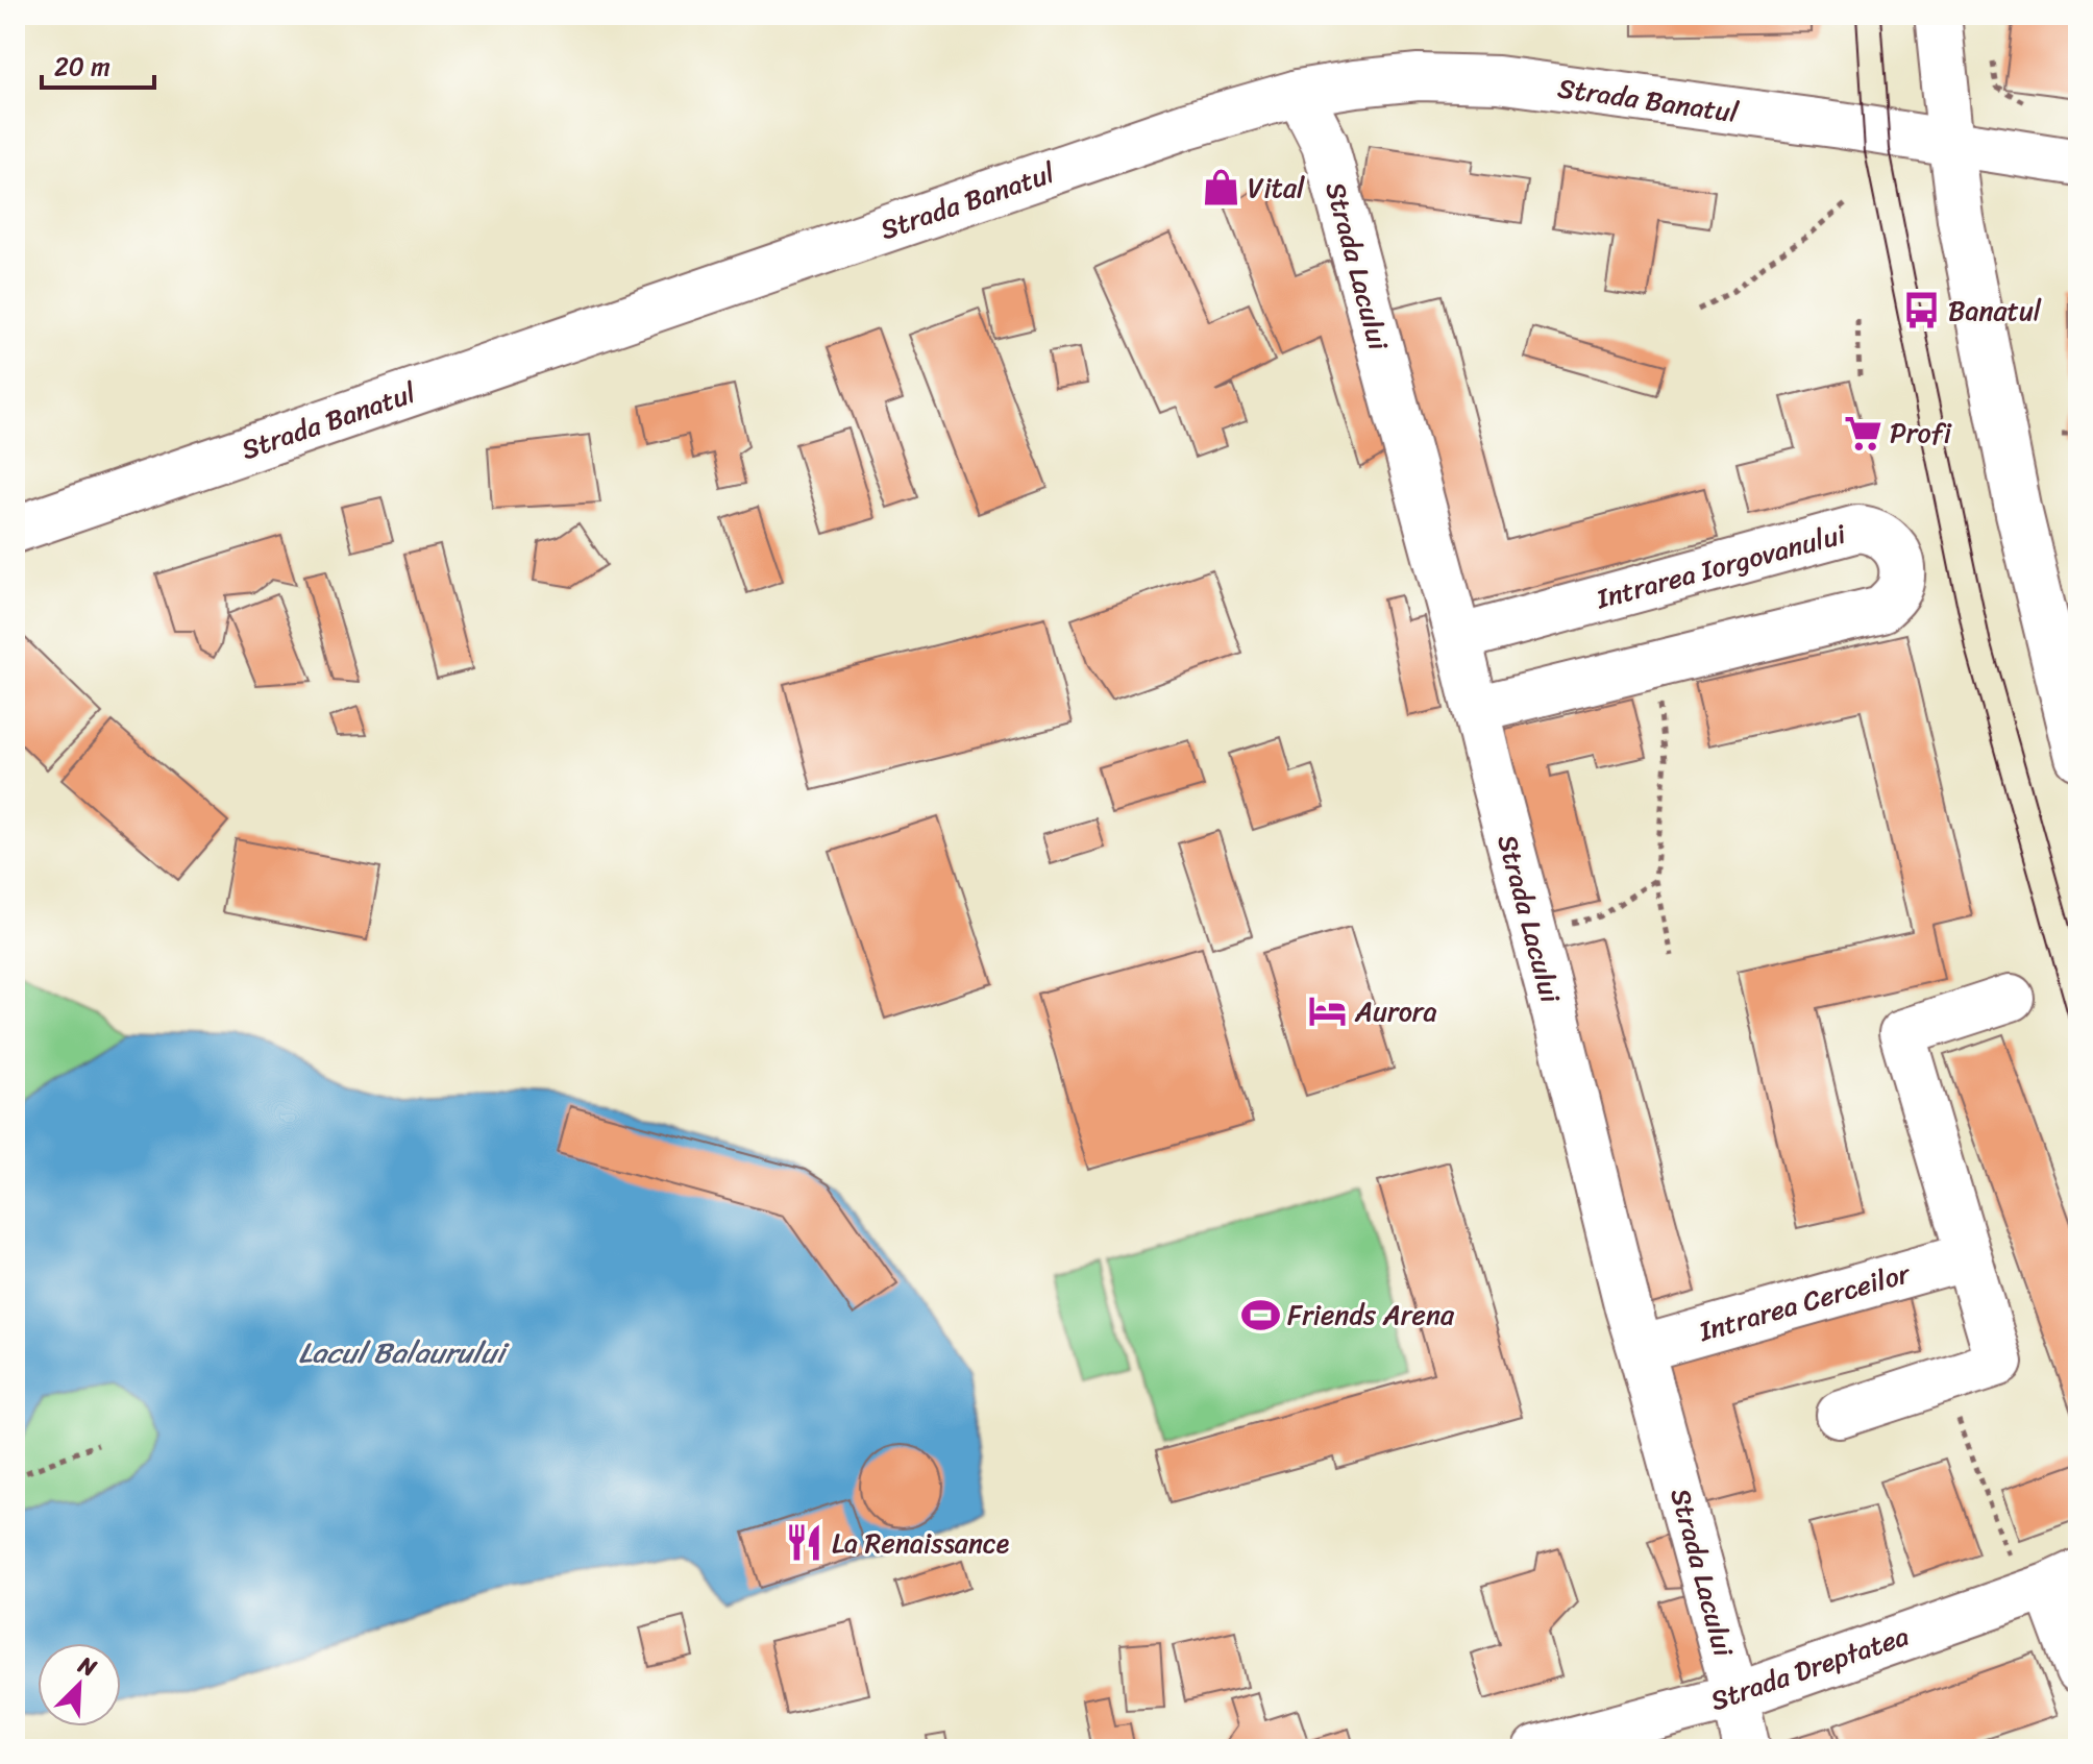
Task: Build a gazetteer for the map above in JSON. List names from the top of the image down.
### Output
{
  "streets": {
    "main road": [
      "Strada Banatul",
      "Strada Lacului",
      "Intrarea Iorgovanului",
      "Intrarea Cerceilor",
      "Strada Dreptatea"
    ]
  },
  "crossings": [
    ["Strada Banatul", "Strada Lacului"],
    ["Strada Lacului", "Intrarea Iorgovanului"],
    ["Strada Lacului", "Intrarea Cerceilor"],
    ["Strada Lacului", "Strada Dreptatea"]
  ],
  "water": ["Lacul Balaurului"],
  "places": {
    "shop": ["Vital"],
    "bus stop": ["Banatul"],
    "supermarket": ["Profi"],
    "hotel": ["Aurora"],
    "sports": ["Friends Arena"],
    "restaurant": ["La Renaissance"]
  },
  "scale_bar": "20 m",
  "north": "top right"
}
